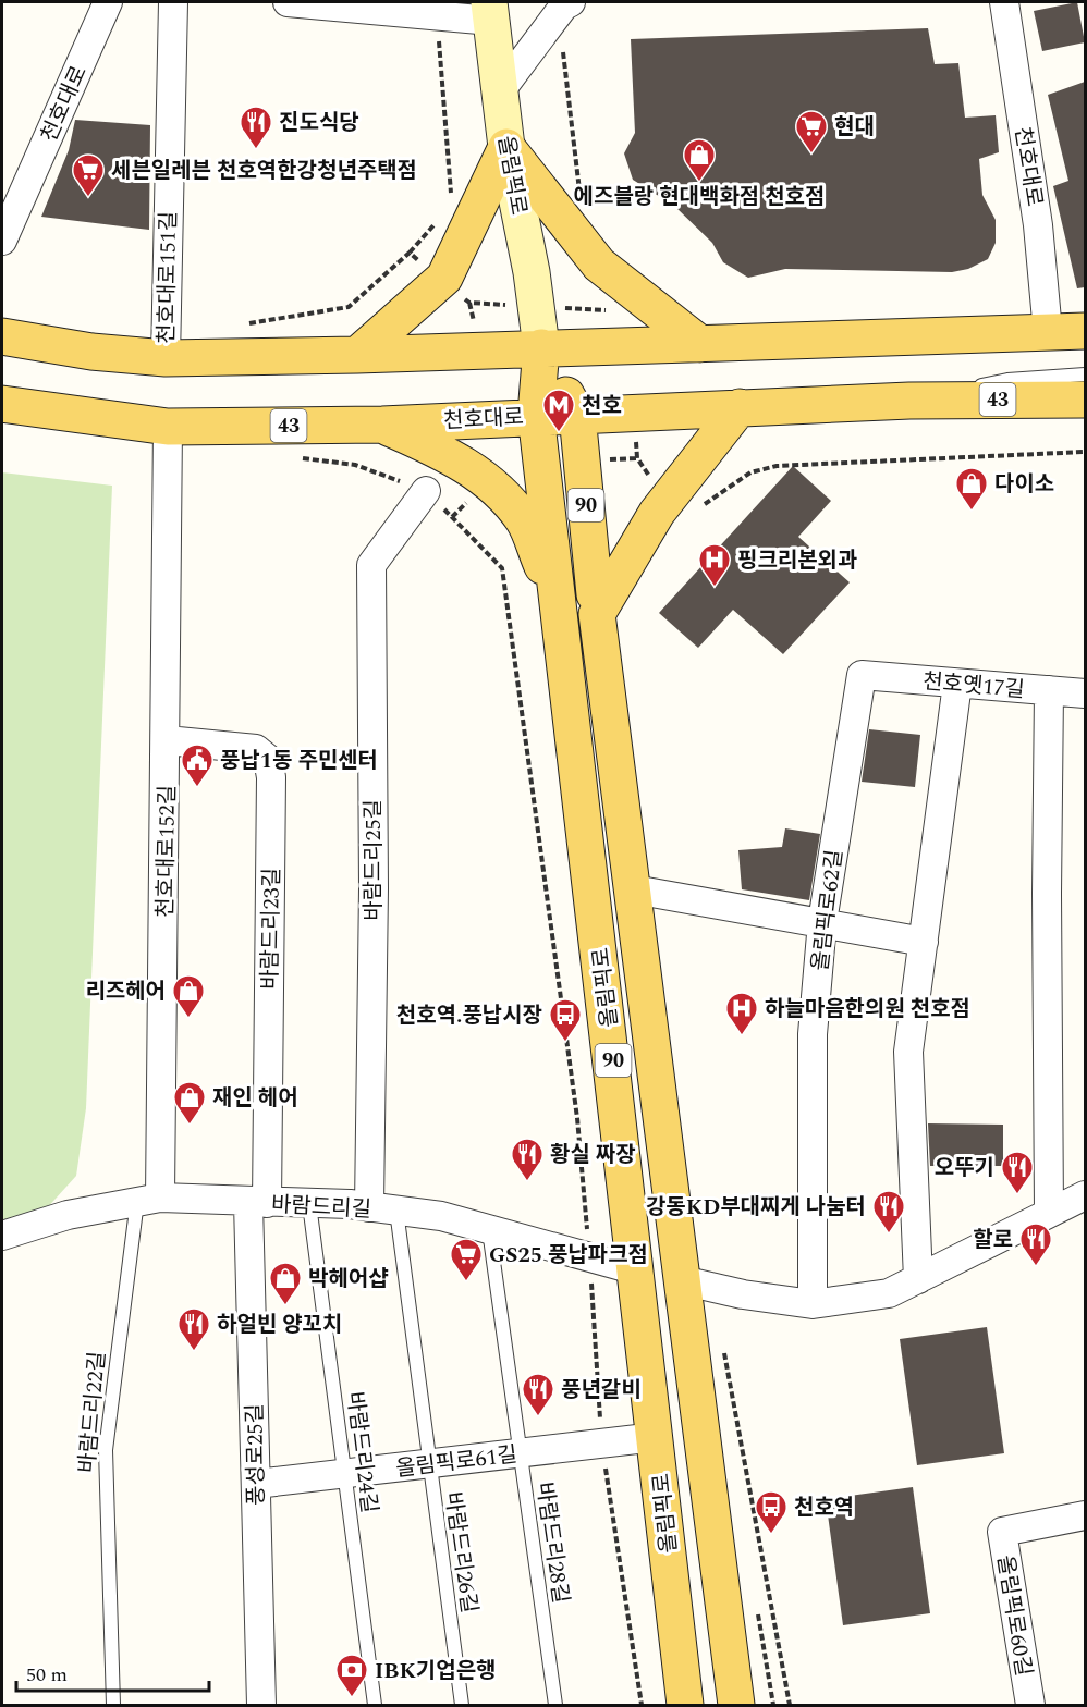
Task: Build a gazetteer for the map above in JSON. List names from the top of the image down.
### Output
{
  "streets": {
    "main road": [
      "천호대로",
      "올림픽로",
      "43",
      "90"
    ],
    "street": [
      "천호대로151길",
      "천호옛17길",
      "천호대로152길",
      "바람드리25길",
      "올림픽로62길",
      "바람드리23길",
      "바람드리길",
      "풍성로25길",
      "올림픽로61길",
      "올림픽로60길"
    ],
    "lane": [
      "바람드리22길",
      "바람드리24길",
      "바람드리28길",
      "바람드리26길"
    ]
  },
  "crossings": [
    ["천호대로", "올림픽로"],
    ["천호대로", "천호대로152길"],
    ["올림픽로", "바람드리길"],
    ["올림픽로", "올림픽로61길"],
    ["천호옛17길", "올림픽로62길"],
    ["천호대로152길", "바람드리23길"],
    ["천호대로152길", "바람드리길"],
    ["천호대로152길", "바람드리22길"],
    ["바람드리25길", "바람드리길"],
    ["바람드리25길", "바람드리26길"],
    ["바람드리23길", "바람드리길"],
    ["바람드리23길", "풍성로25길"],
    ["바람드리길", "바람드리22길"],
    ["바람드리길", "바람드리24길"],
    ["바람드리길", "풍성로25길"],
    ["바람드리길", "바람드리28길"],
    ["바람드리길", "바람드리26길"],
    ["바람드리24길", "올림픽로61길"],
    ["풍성로25길", "올림픽로61길"],
    ["올림픽로61길", "바람드리28길"],
    ["올림픽로61길", "바람드리26길"]
  ],
  "places": {
    "restaurant": [
      "진도식당",
      "황실 짜장",
      "오뚜기",
      "강동KD부대찌게 나눔터",
      "할로",
      "하얼빈 양꼬치",
      "풍년갈비"
    ],
    "supermarket": ["현대", "세븐일레븐 천호역한강청년주택점", "GS25 풍납파크점"],
    "shop": [
      "에즈블랑 현대백화점 천호점",
      "다이소",
      "리즈헤어",
      "재인 헤어",
      "박헤어샵"
    ],
    "metro station": ["천호"],
    "hospital": ["핑크리본외과", "하늘마음한의원 천호점"],
    "public building": ["풍납1동 주민센터"],
    "bus stop": ["천호역.풍납시장", "천호역"],
    "bank": ["IBK기업은행"]
  },
  "scale_bar": "50 m"
}
